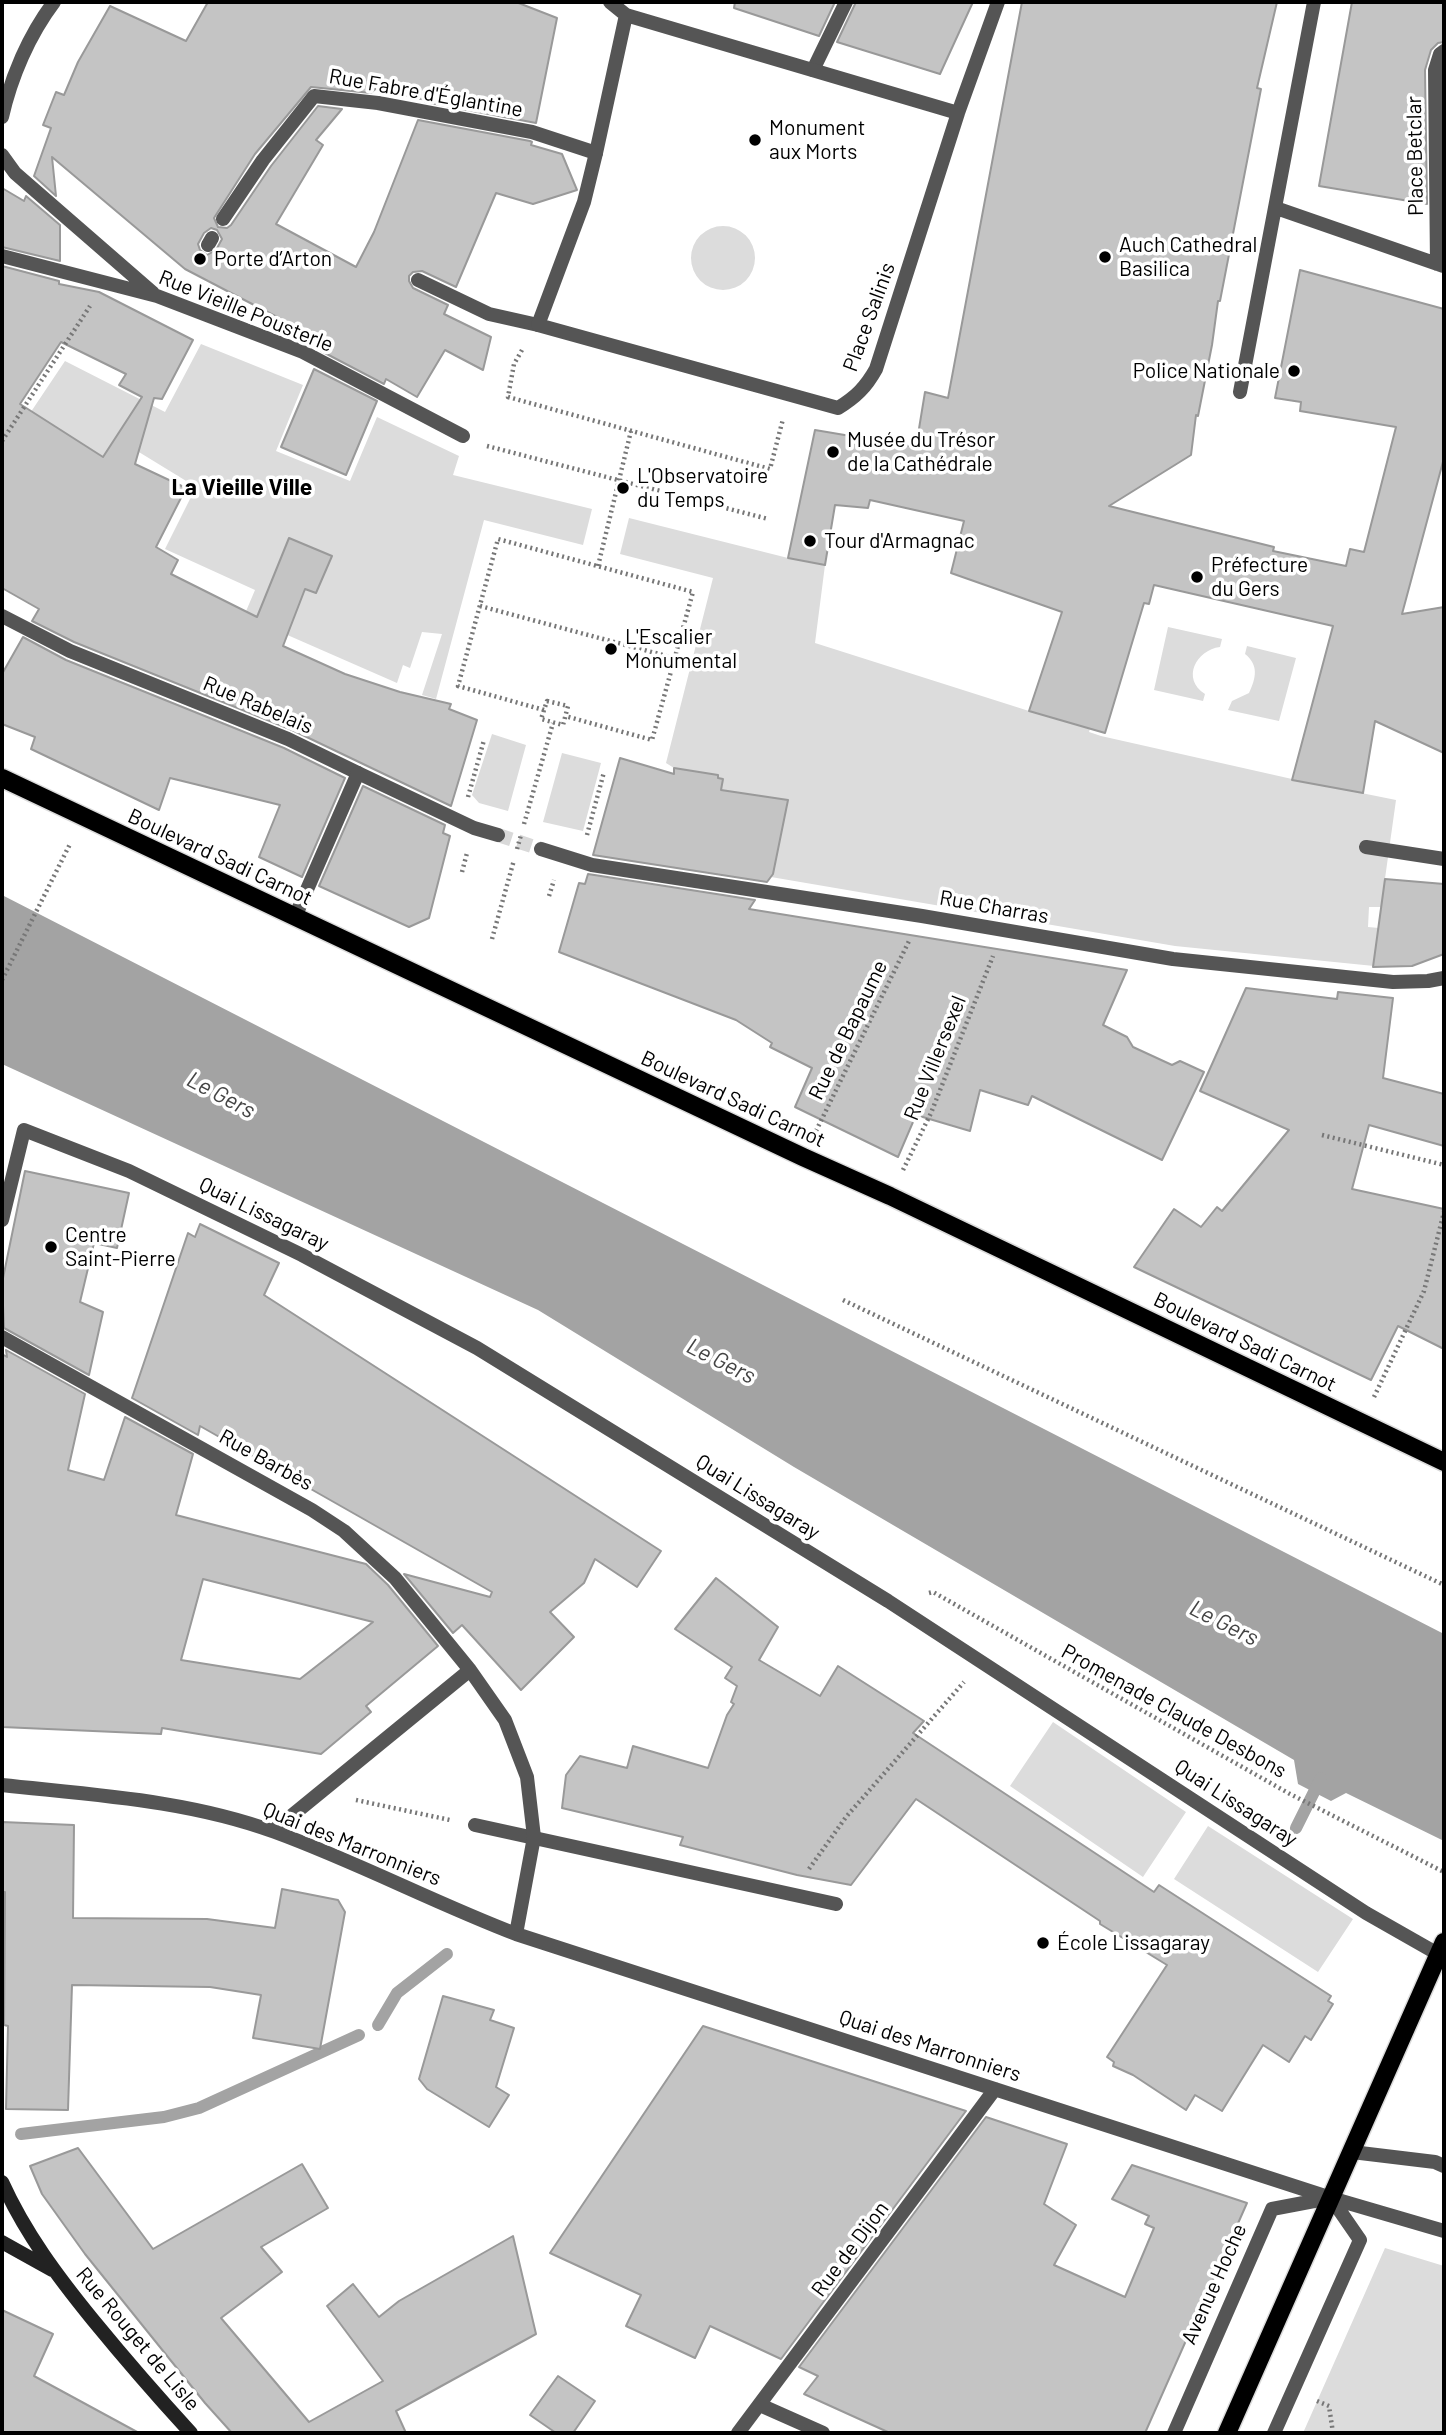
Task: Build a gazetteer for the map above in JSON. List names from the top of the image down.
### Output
{
  "streets": {
    "main road": ["Boulevard Sadi Carnot", "Rue Rouget de Lisle"],
    "street": [
      "Rue Fabre d'Églantine",
      "Place Betclar",
      "Rue Vieille Pousterle",
      "Place Salinis",
      "Rue Rabelais",
      "Rue Charras",
      "Quai Lissagaray",
      "Rue Barbès",
      "Quai des Marronniers",
      "Rue de Dijon",
      "Avenue Hoche"
    ],
    "path": ["Rue de Bapaume", "Rue Villersexel", "Promenade Claude Desbons"]
  },
  "crossings": [
    ["Boulevard Sadi Carnot", "Rue de Bapaume"],
    ["Boulevard Sadi Carnot", "Rue Villersexel"],
    ["Rue Charras", "Rue de Bapaume"],
    ["Rue Charras", "Rue Villersexel"],
    ["Quai Lissagaray", "Promenade Claude Desbons"],
    ["Quai des Marronniers", "Rue de Dijon"],
    ["Quai des Marronniers", "Avenue Hoche"]
  ],
  "districts": ["La Vieille Ville"],
  "water": ["Le Gers"],
  "places": [
    "Monument aux Morts",
    "Auch Cathedral Basilica",
    "Porte d’Arton",
    "Police Nationale",
    "Musée du Trésor de la Cathédrale",
    "L'Observatoire du Temps",
    "Tour d'Armagnac",
    "Préfecture du Gers",
    "L'Escalier Monumental",
    "Centre Saint-Pierre",
    "École Lissagaray"
  ]
}
